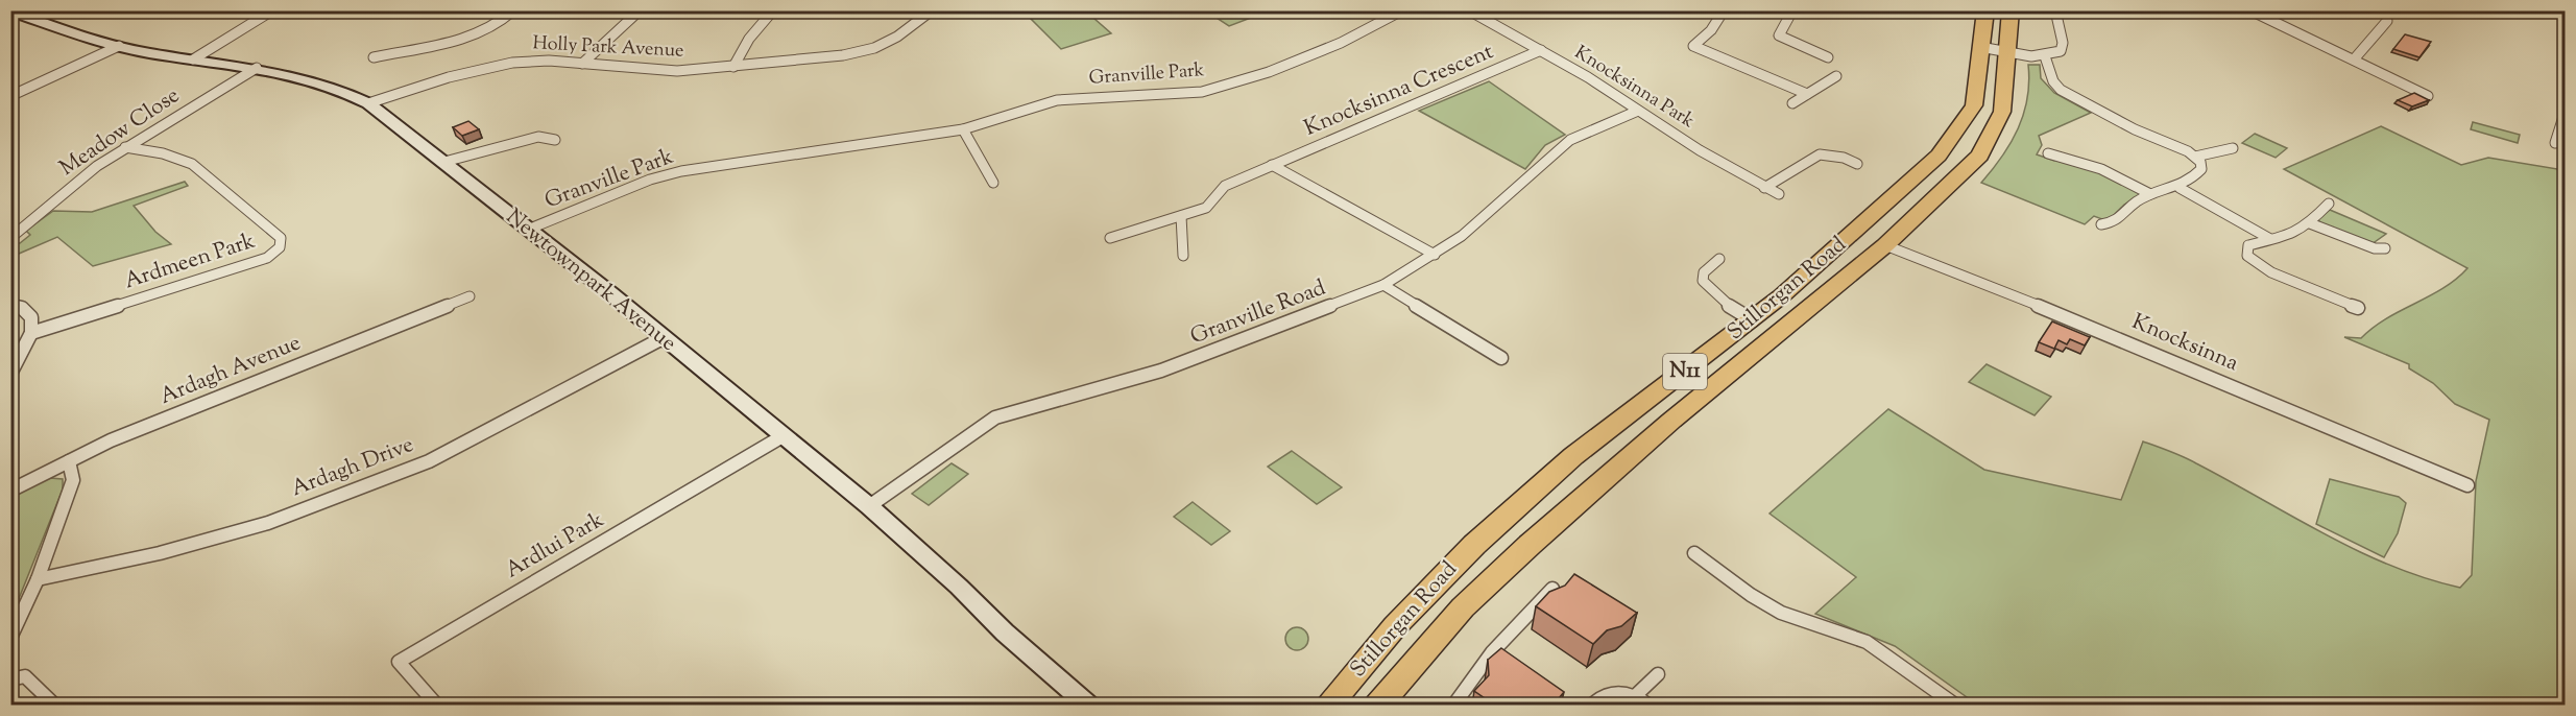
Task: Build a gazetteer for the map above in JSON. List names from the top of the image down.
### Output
{
  "streets": {
    "highway": ["Stillorgan Road", "N11"],
    "main road": ["Newtownpark Avenue"],
    "street": [
      "Holly Park Avenue",
      "Granville Park",
      "Knocksinna Park",
      "Knocksinna Crescent",
      "Meadow Close",
      "Ardmeen Park",
      "Granville Road",
      "Knocksinna",
      "Ardagh Avenue",
      "Ardagh Drive",
      "Ardlui Park"
    ]
  },
  "crossings": [
    ["Holly Park Avenue", "Newtownpark Avenue"],
    ["Granville Park", "Newtownpark Avenue"],
    ["Knocksinna Park", "Knocksinna Crescent"],
    ["Knocksinna Park", "Granville Road"],
    ["Meadow Close", "Ardmeen Park"],
    ["Meadow Close", "Newtownpark Avenue"],
    ["Newtownpark Avenue", "Granville Road"],
    ["Newtownpark Avenue", "Ardagh Drive"],
    ["Newtownpark Avenue", "Ardlui Park"],
    ["Stillorgan Road", "Knocksinna"]
  ]
}
